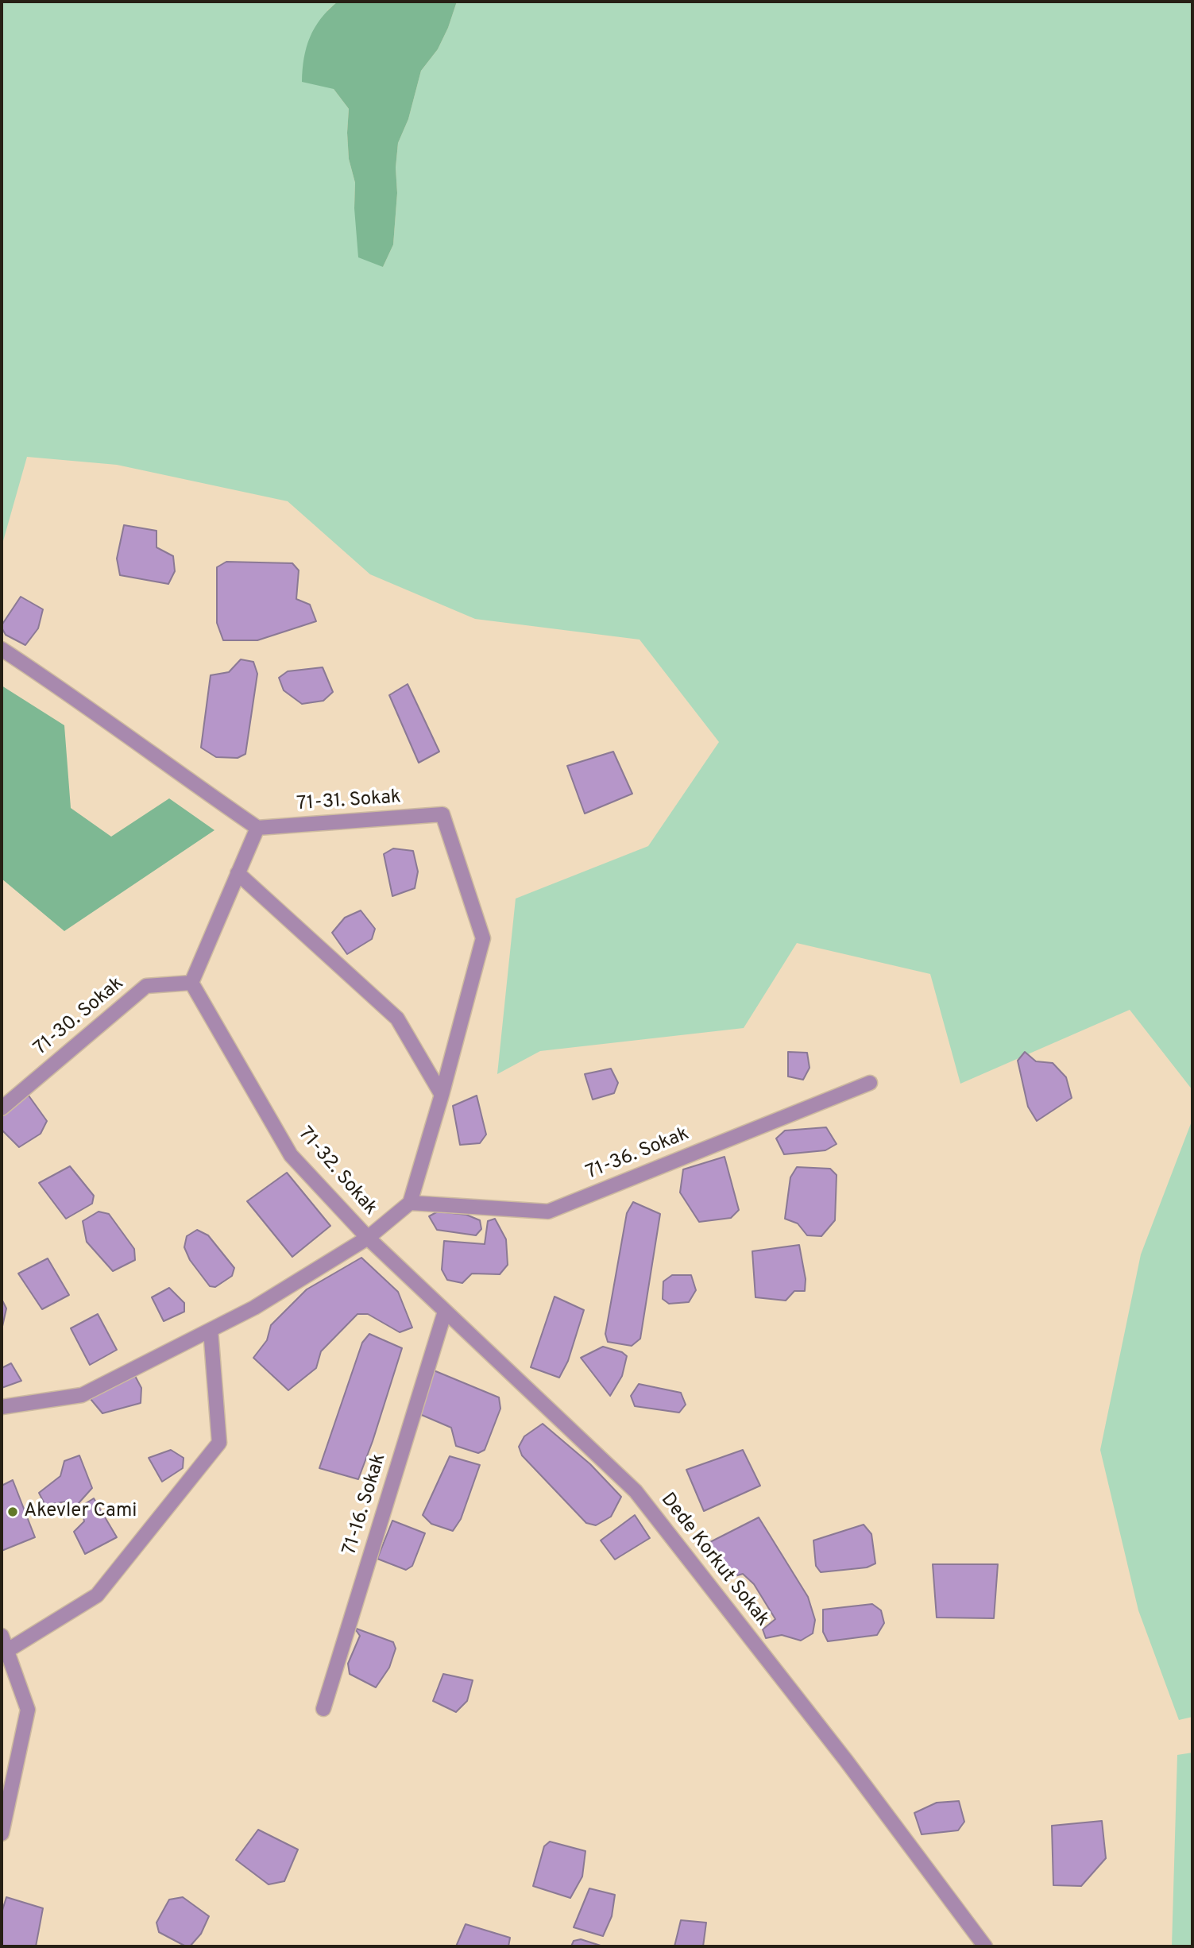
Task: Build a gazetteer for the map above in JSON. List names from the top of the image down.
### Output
{
  "streets": {
    "street": [
      "71-31. Sokak",
      "71-30. Sokak",
      "71-36. Sokak",
      "71-32. Sokak",
      "71-16. Sokak",
      "Dede Korkut Sokak"
    ]
  },
  "crossings": [
    ["71-31. Sokak", "71-32. Sokak"],
    ["71-30. Sokak", "71-32. Sokak"],
    ["71-36. Sokak", "71-32. Sokak"],
    ["71-32. Sokak", "Dede Korkut Sokak"],
    ["71-16. Sokak", "Dede Korkut Sokak"]
  ],
  "places": ["Akevler Cami"]
}
